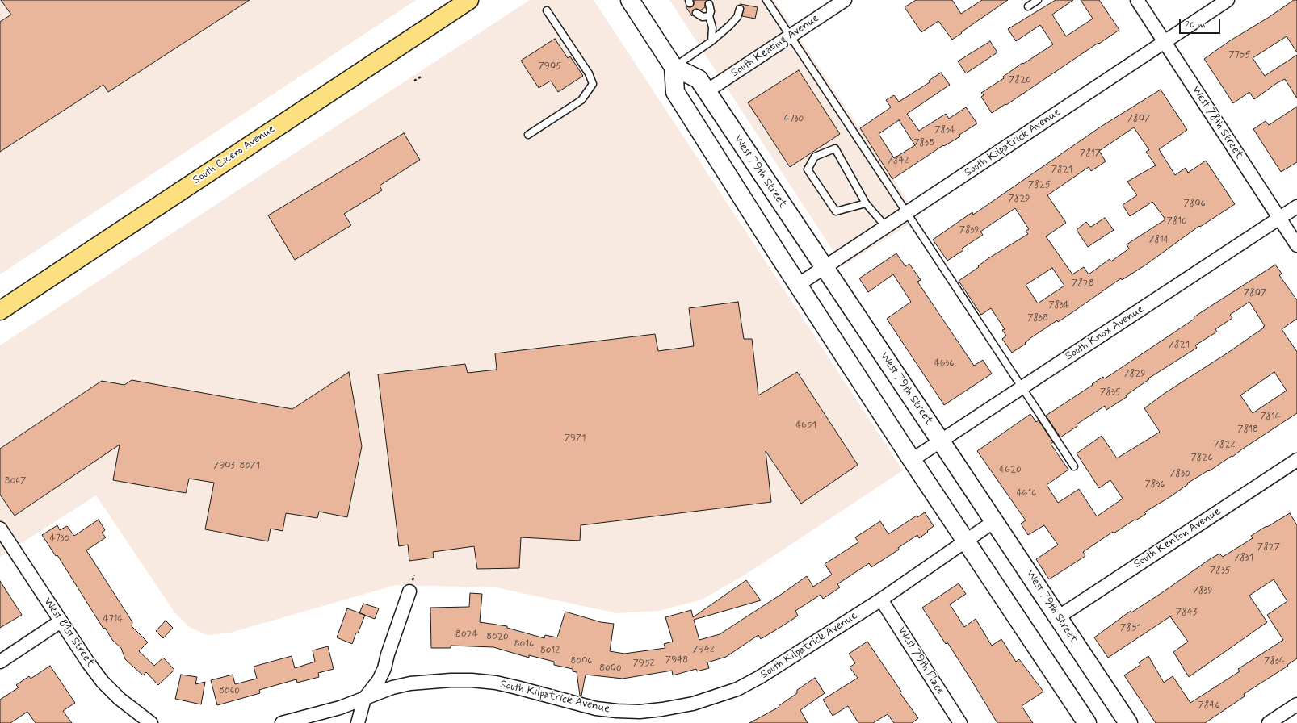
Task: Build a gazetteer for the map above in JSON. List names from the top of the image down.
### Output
{
  "streets": {
    "main road": ["South Cicero Avenue", "West 79th Street"],
    "street": [
      "South Keating Avenue",
      "West 78th Street",
      "South Kilpatrick Avenue",
      "South Knox Avenue",
      "South Kenton Avenue",
      "West 81st Street",
      "West 79th Place"
    ]
  },
  "crossings": [
    ["South Keating Avenue", "West 79th Street"],
    ["West 78th Street", "South Kilpatrick Avenue"],
    ["West 78th Street", "South Knox Avenue"],
    ["South Kilpatrick Avenue", "West 79th Street"],
    ["South Kilpatrick Avenue", "West 79th Place"],
    ["West 79th Street", "South Knox Avenue"],
    ["West 79th Street", "South Kenton Avenue"]
  ],
  "house_numbers": [
    "7755",
    "7905",
    "7820",
    "4730",
    "7807",
    "7834",
    "7838",
    "7817",
    "7842",
    "7821",
    "7825",
    "7829",
    "7806",
    "7810",
    "7839",
    "7814",
    "7828",
    "7807",
    "7834",
    "7838",
    "7821",
    "4636",
    "7829",
    "7835",
    "7814",
    "4651",
    "7818",
    "7971",
    "7822",
    "7826",
    "7903-8071",
    "4620",
    "7830",
    "8067",
    "7836",
    "4616",
    "4730",
    "7827",
    "7831",
    "7835",
    "7839",
    "7843",
    "4714",
    "7851",
    "8024",
    "8020",
    "8016",
    "7942",
    "8012",
    "7948",
    "8006",
    "7834",
    "7952",
    "8000",
    "8060",
    "7846"
  ],
  "scale_bar": "20 m"
}
